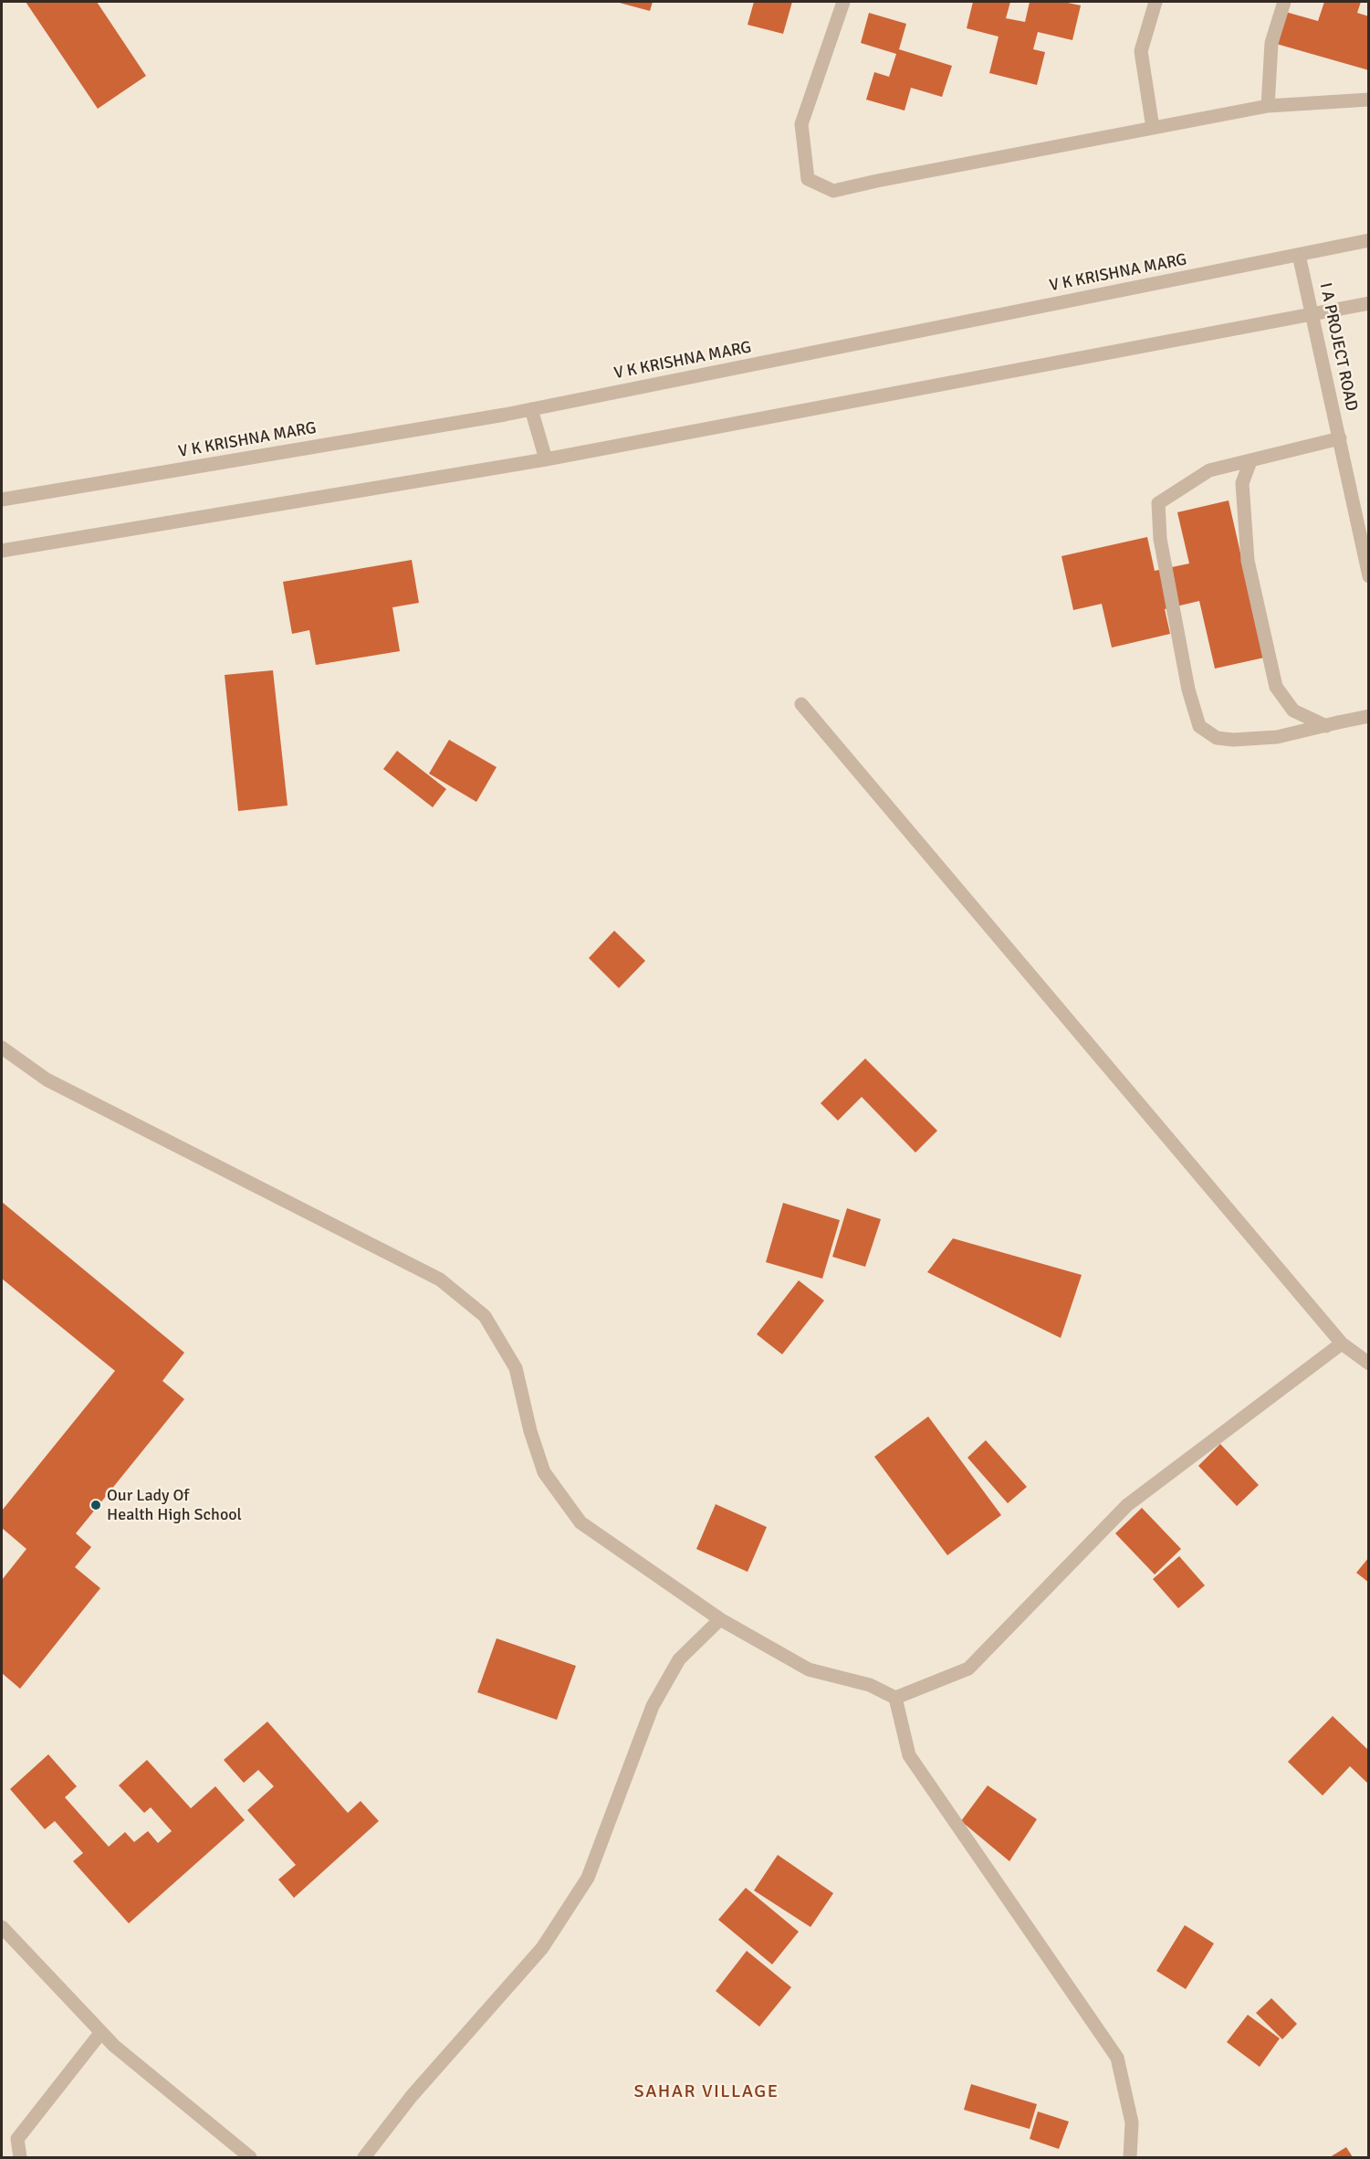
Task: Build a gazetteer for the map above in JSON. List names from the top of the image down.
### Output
{
  "streets": {
    "street": ["V K KRISHNA MARG", "I A PROJECT ROAD"]
  },
  "crossings": [
    ["V K KRISHNA MARG", "I A PROJECT ROAD"]
  ],
  "districts": ["SAHAR VILLAGE"],
  "places": ["Our Lady Of Health High School"]
}
